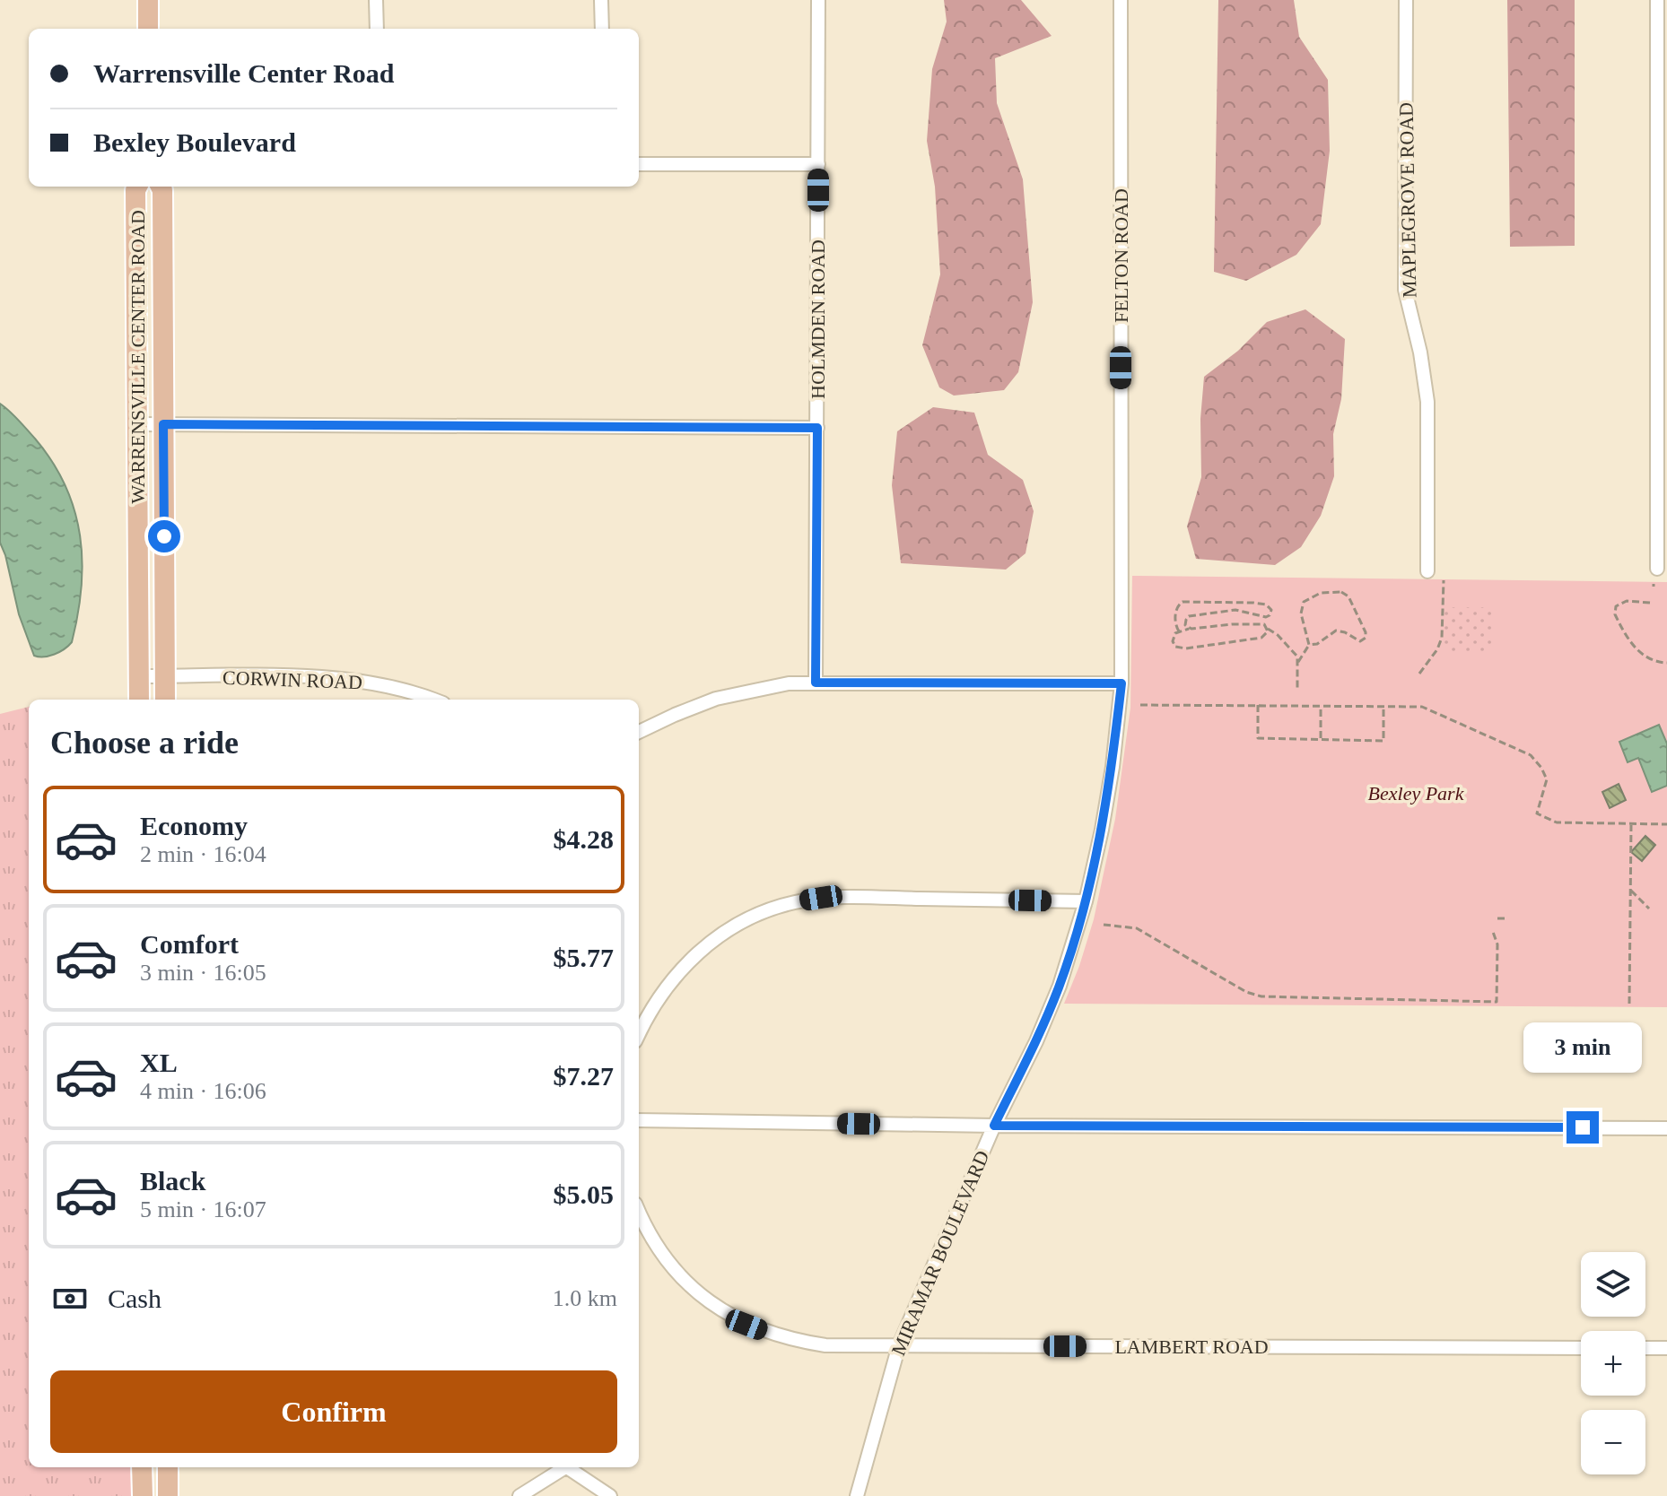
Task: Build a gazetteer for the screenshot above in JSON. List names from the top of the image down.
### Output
{
  "streets": {
    "main road": ["WARRENSVILLE CENTER ROAD"],
    "street": [
      "MAPLEGROVE ROAD",
      "FELTON ROAD",
      "HOLMDEN ROAD",
      "CORWIN ROAD",
      "MIRAMAR BOULEVARD",
      "LAMBERT ROAD"
    ]
  },
  "crossings": [
    ["FELTON ROAD", "MIRAMAR BOULEVARD"],
    ["WARRENSVILLE CENTER ROAD", "CORWIN ROAD"],
    ["MIRAMAR BOULEVARD", "LAMBERT ROAD"]
  ],
  "parks": ["Bexley Park"],
  "page": {
    "banner": ["Warrensville Center Road", "Bexley Boulevard"],
    "heading": "Choose a ride",
    "list": [
      {
        "name": "Economy",
        "note": "2 min · 16:04",
        "value": "$4.28"
      },
      {
        "name": "Comfort",
        "note": "3 min · 16:05",
        "value": "$5.77"
      },
      {
        "name": "XL",
        "note": "4 min · 16:06",
        "value": "$7.27"
      },
      {
        "name": "Black",
        "note": "5 min · 16:07",
        "value": "$5.05"
      }
    ],
    "bubble": "3 min",
    "map_buttons": ["+", "−"],
    "pay": ["Cash", "1.0 km"],
    "buttons": "Confirm"
  }
}
